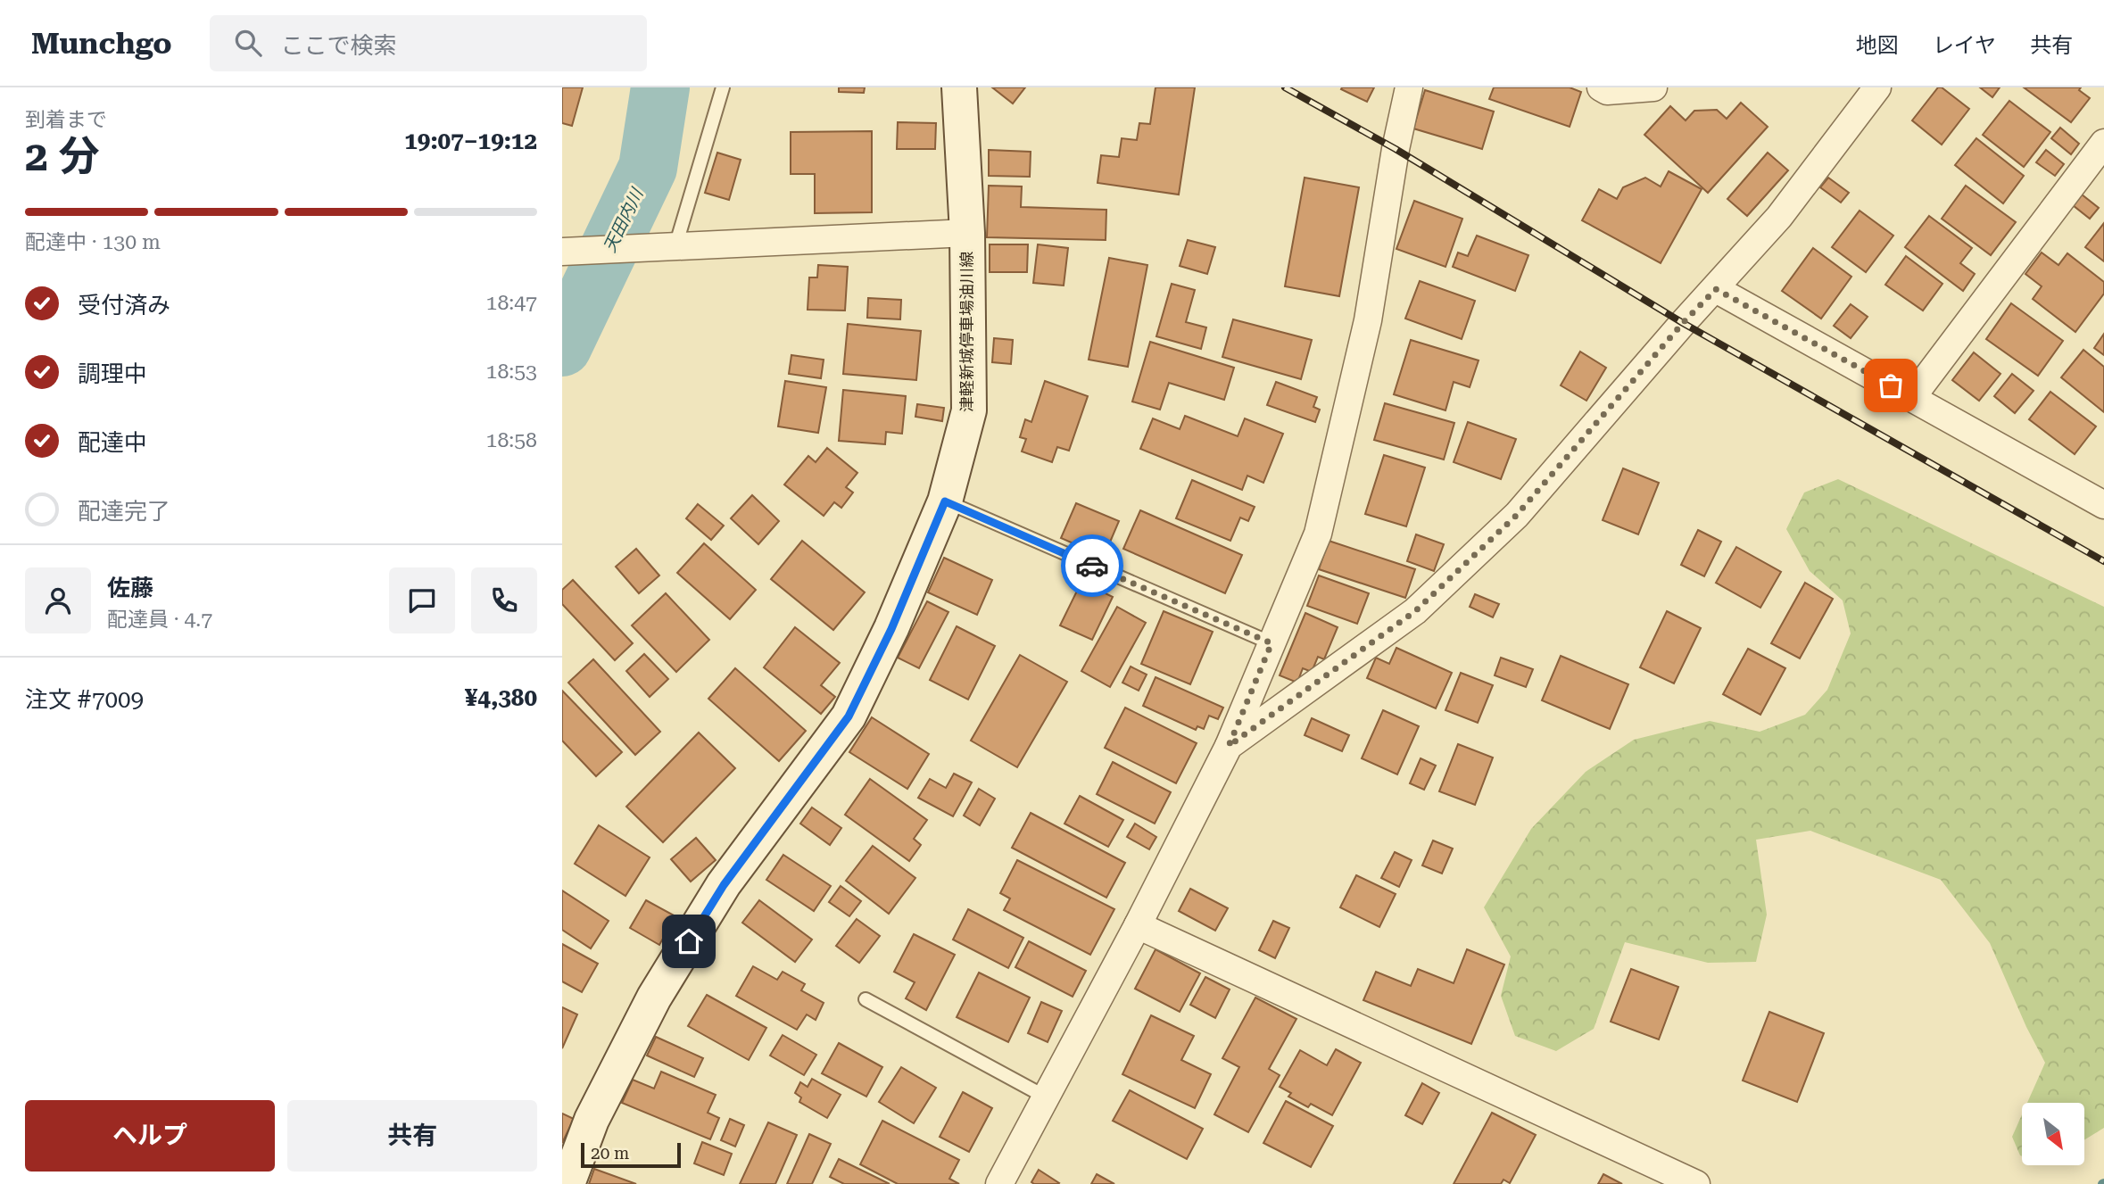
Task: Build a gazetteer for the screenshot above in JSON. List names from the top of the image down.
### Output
{
  "streets": {
    "main road": ["津軽新城停車場油川線"]
  },
  "water": ["天田内川"],
  "scale_bar": "20 m",
  "north": "bottom right",
  "page": {
    "header": "Munchgo",
    "search": "ここで検索",
    "nav": ["地図", "レイヤ", "共有"],
    "heading": ["2 分", "到着まで", "19:07–19:12"],
    "panel": [
      "佐藤",
      "配達員 · 4.7",
      "注文 #7009",
      "¥4,380"
    ],
    "bar": "配達中 · 130 m",
    "list": [
      ["受付済み", "18:47"],
      ["調理中", "18:53"],
      ["配達中", "18:58"],
      "配達完了"
    ],
    "buttons": ["ヘルプ", "共有"],
    "scale": "20 m"
  }
}
